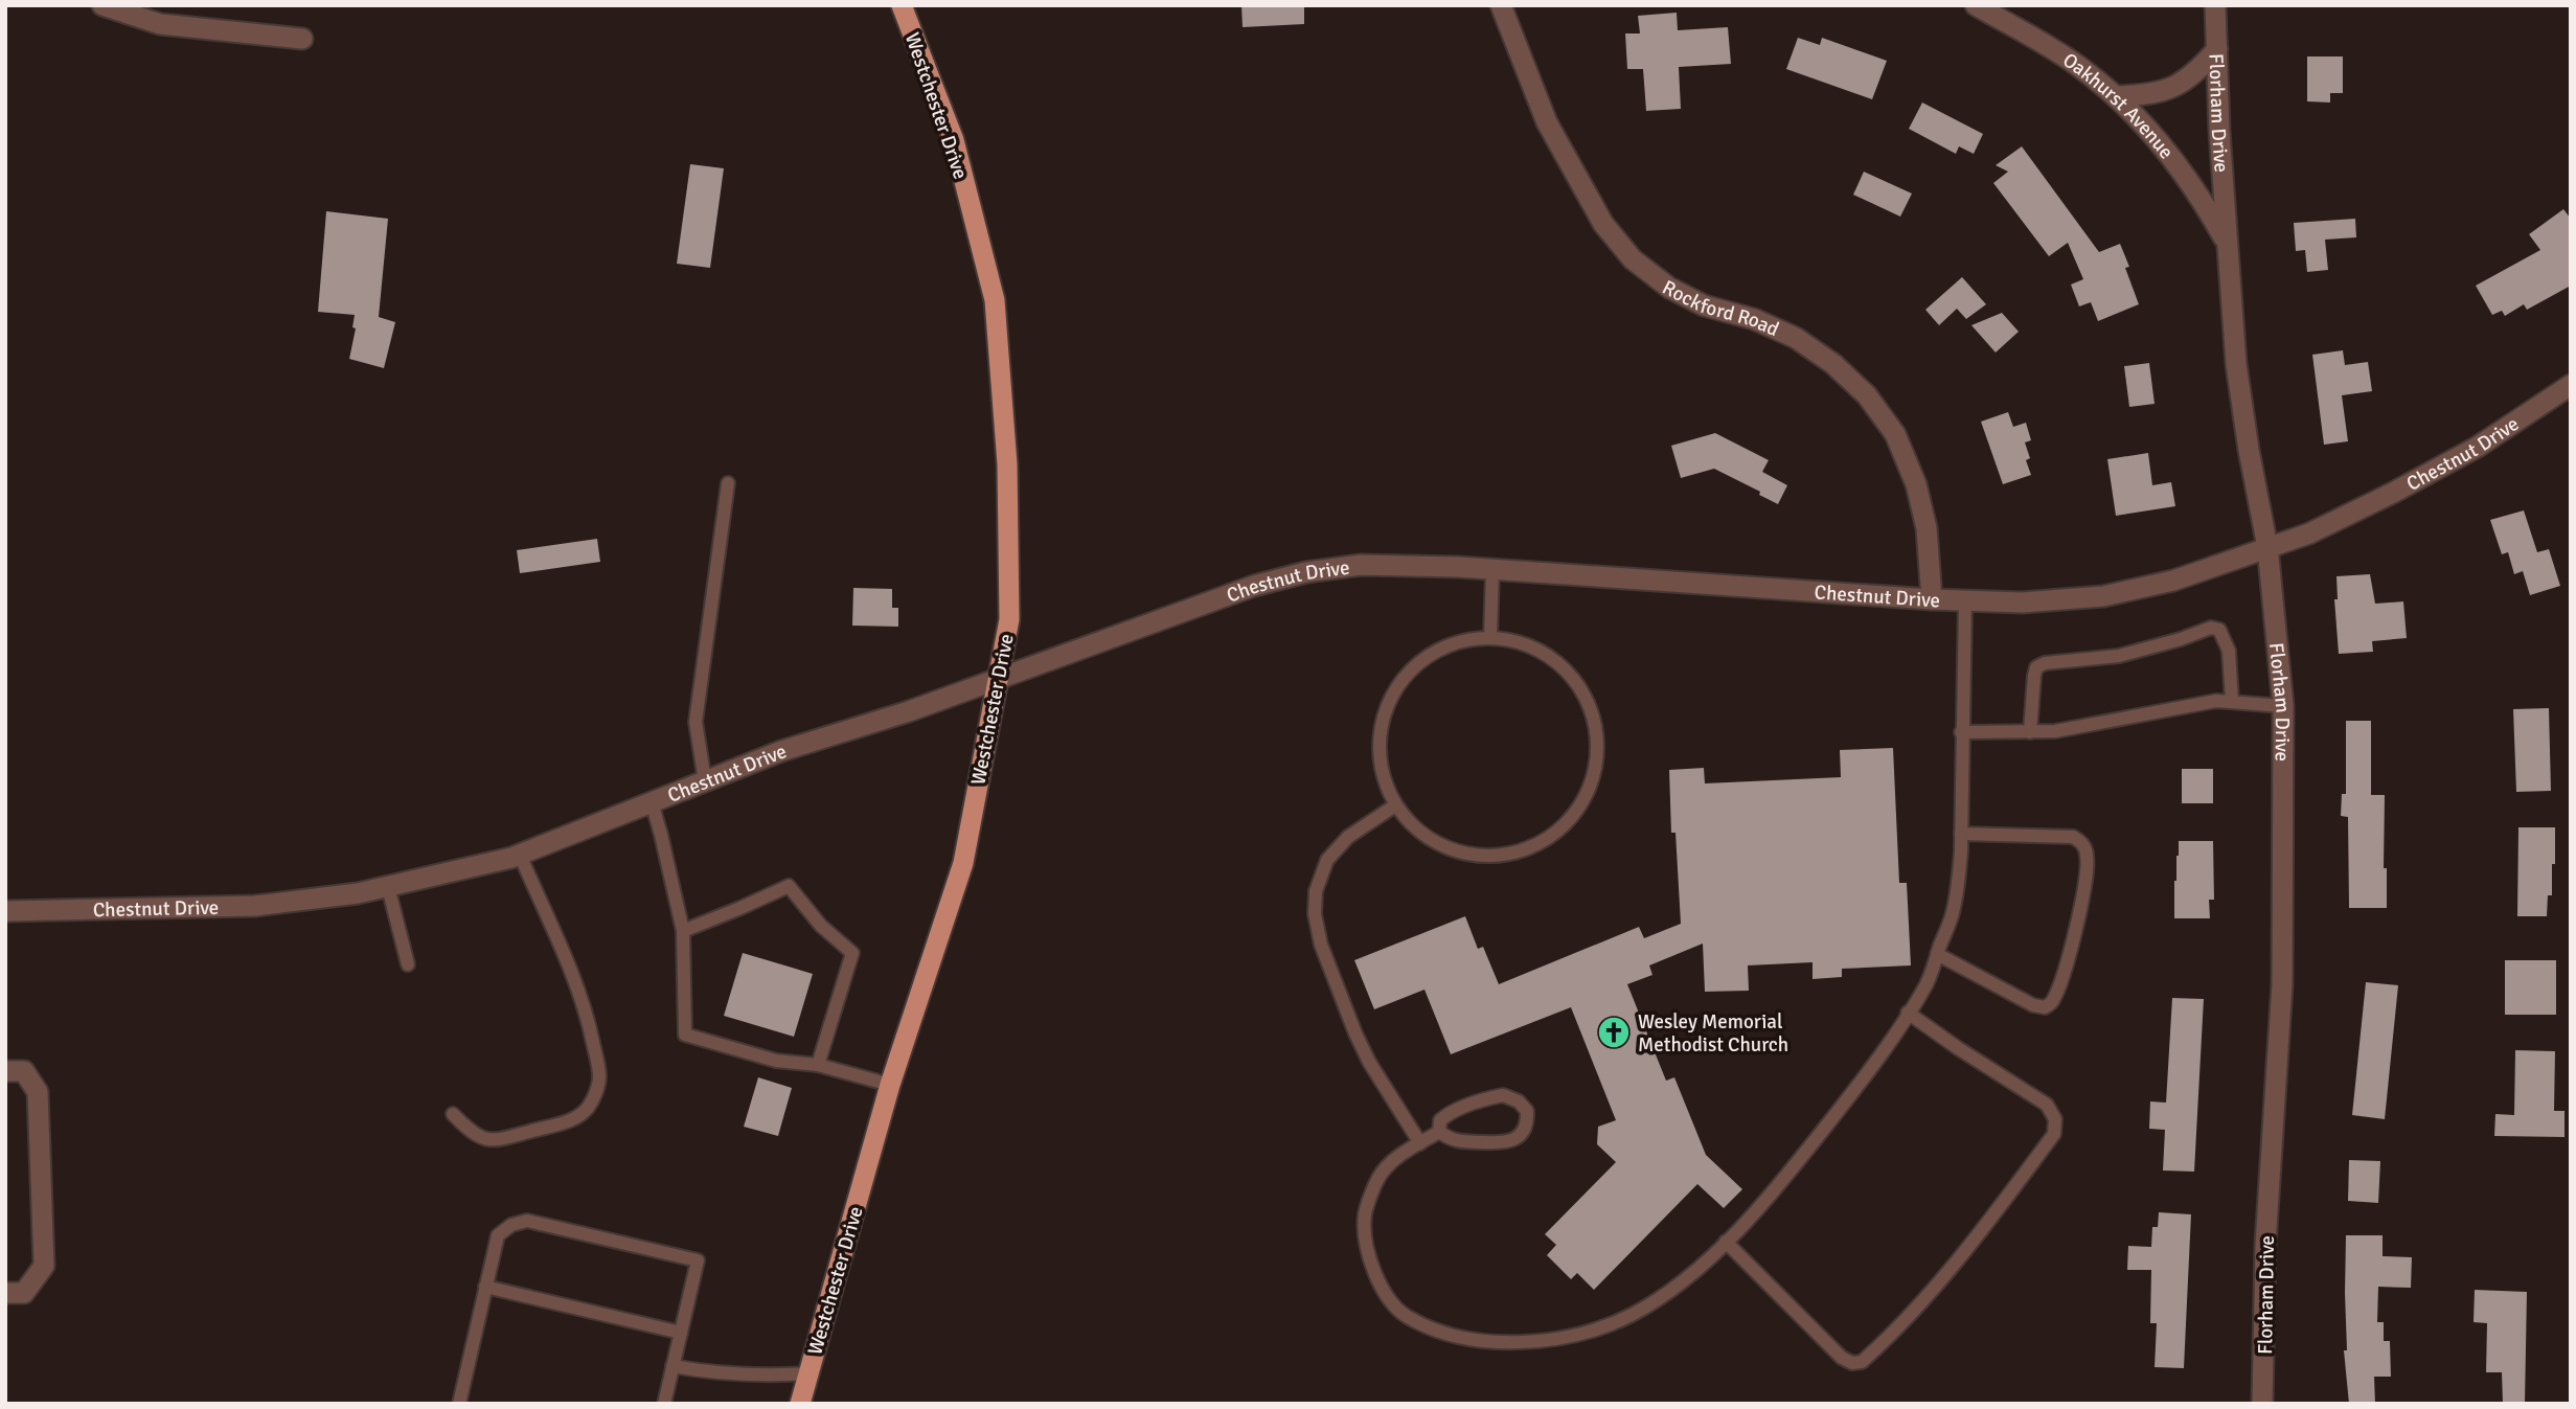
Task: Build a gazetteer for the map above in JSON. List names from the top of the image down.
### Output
{
  "streets": {
    "main road": ["Westchester Drive"],
    "street": [
      "Oakhurst Avenue",
      "Florham Drive",
      "Rockford Road",
      "Chestnut Drive"
    ]
  },
  "crossings": [
    ["Westchester Drive", "Chestnut Drive"],
    ["Oakhurst Avenue", "Florham Drive"],
    ["Florham Drive", "Chestnut Drive"],
    ["Rockford Road", "Chestnut Drive"]
  ],
  "places": {
    "church": ["Wesley Memorial Methodist Church"]
  }
}
